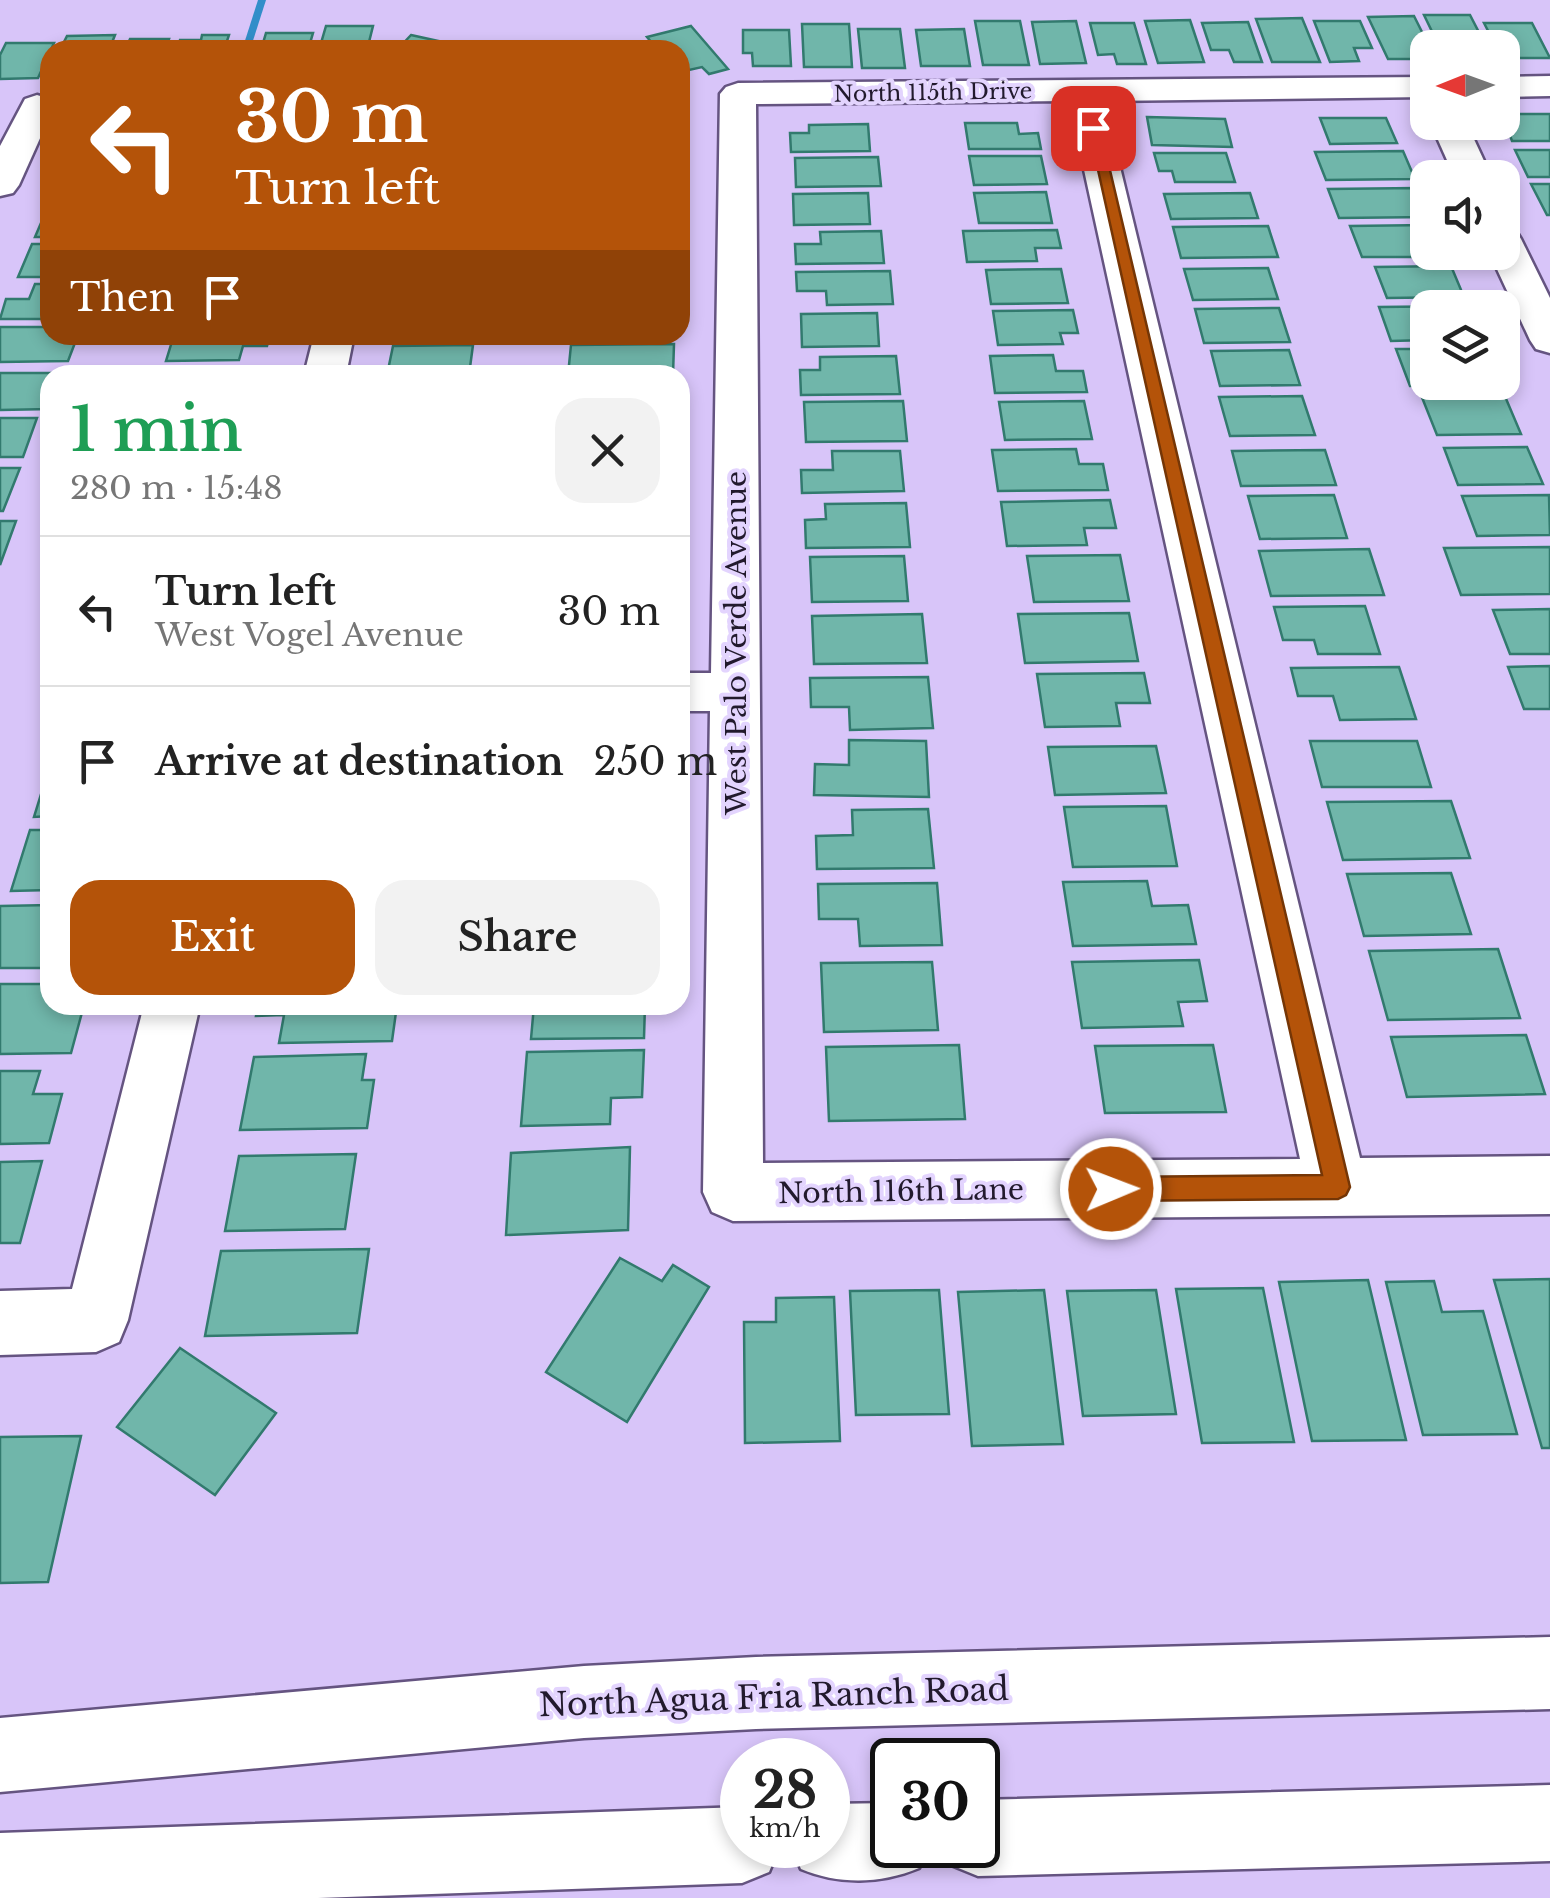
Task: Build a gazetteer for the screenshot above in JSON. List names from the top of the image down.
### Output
{
  "streets": {
    "street": [
      "North 115th Drive",
      "West Palo Verde Avenue",
      "North 116th Lane",
      "North Agua Fria Ranch Road"
    ]
  },
  "crossings": [
    ["North 115th Drive", "West Palo Verde Avenue"],
    ["West Palo Verde Avenue", "North 116th Lane"]
  ],
  "north": "left",
  "page": {
    "turn": ["30 m", "Turn left"],
    "then": "Then",
    "heading": ["1 min", "280 m · 15:48"],
    "list": [
      {
        "name": "Turn left",
        "note": "West Vogel Avenue",
        "value": "30 m"
      },
      {
        "name": "Arrive at destination",
        "value": "250 m"
      }
    ],
    "buttons": ["Exit", "Share"],
    "speed": "28 km/h",
    "limit": "30"
  }
}
